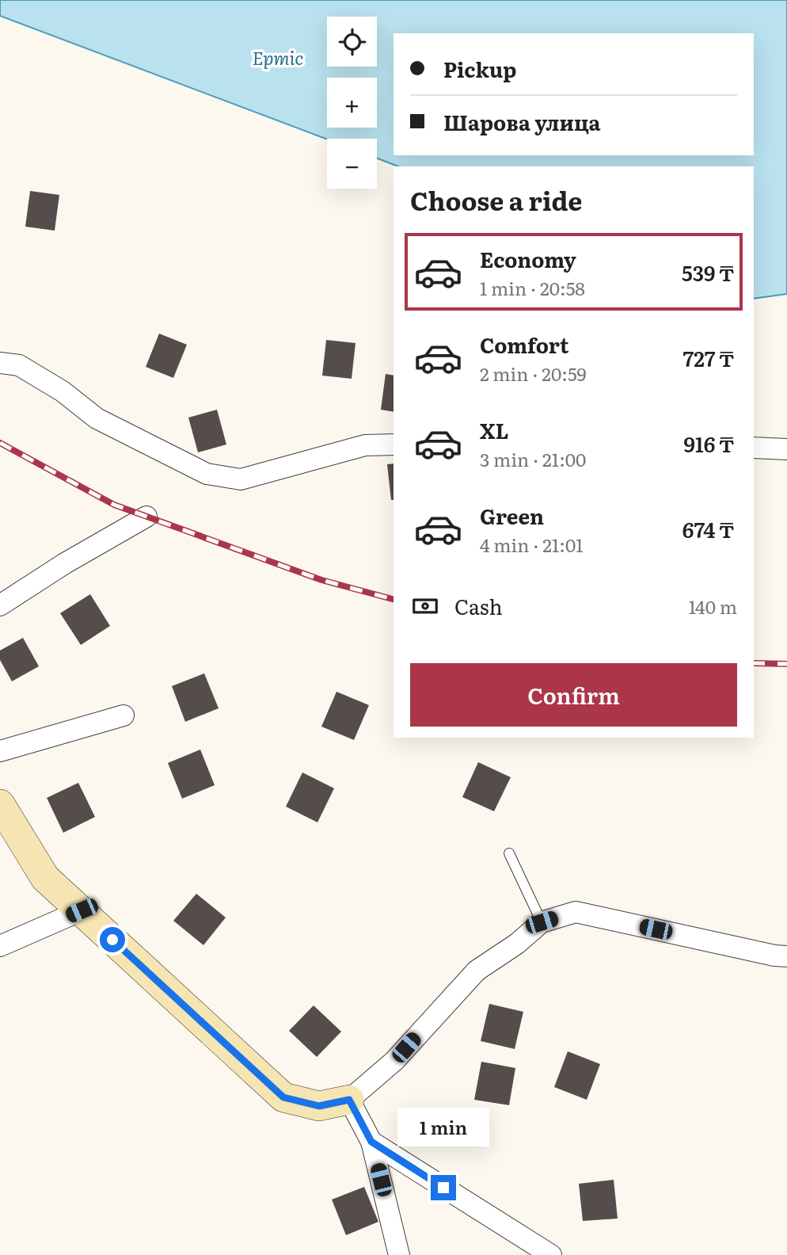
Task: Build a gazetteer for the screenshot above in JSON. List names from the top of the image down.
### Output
{
  "water": ["Ертіс"],
  "page": {
    "map_buttons": ["+", "−"],
    "banner": ["Pickup", "Шарова улица"],
    "heading": "Choose a ride",
    "list": [
      {
        "name": "Economy",
        "note": "1 min · 20:58",
        "value": "539 ₸"
      },
      {
        "name": "Comfort",
        "note": "2 min · 20:59",
        "value": "727 ₸"
      },
      {
        "name": "XL",
        "note": "3 min · 21:00",
        "value": "916 ₸"
      },
      {
        "name": "Green",
        "note": "4 min · 21:01",
        "value": "674 ₸"
      }
    ],
    "pay": ["Cash", "140 m"],
    "buttons": "Confirm",
    "bubble": "1 min"
  }
}
